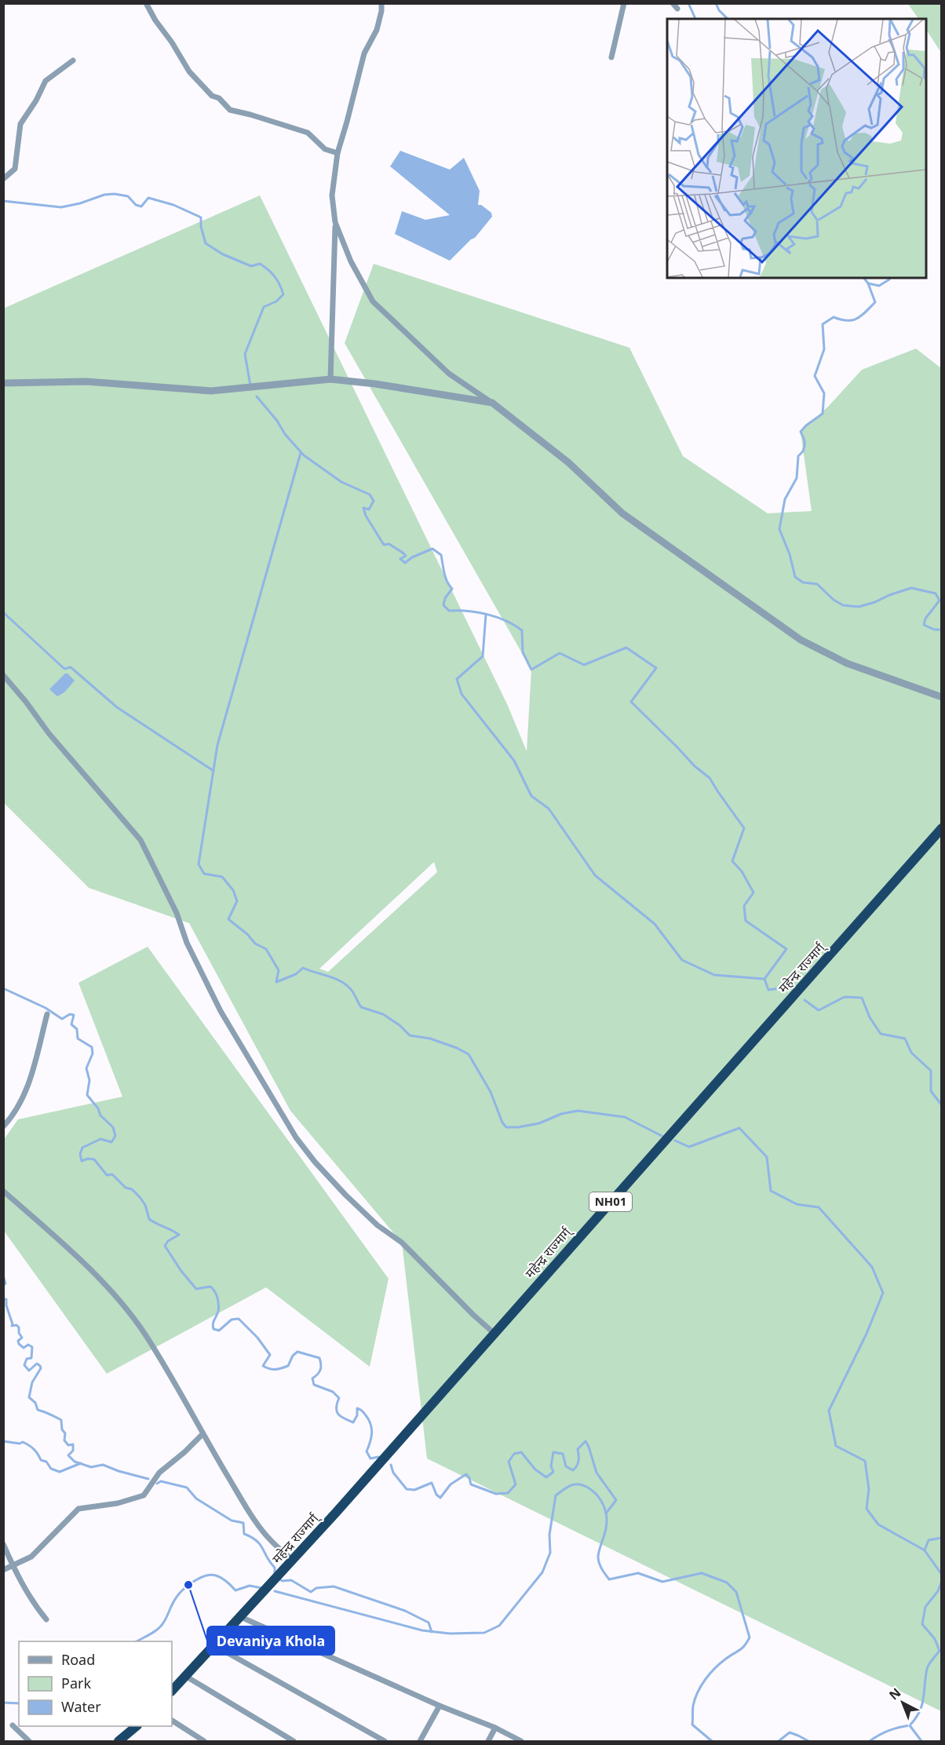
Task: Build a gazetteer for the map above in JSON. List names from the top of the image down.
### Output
{
  "streets": {
    "highway": ["महेन्द्र राज्मार्ग्", "NH01"]
  },
  "places": ["Devaniya Khola"],
  "legend": ["Road", "Park", "Water"],
  "north": "top left"
}
